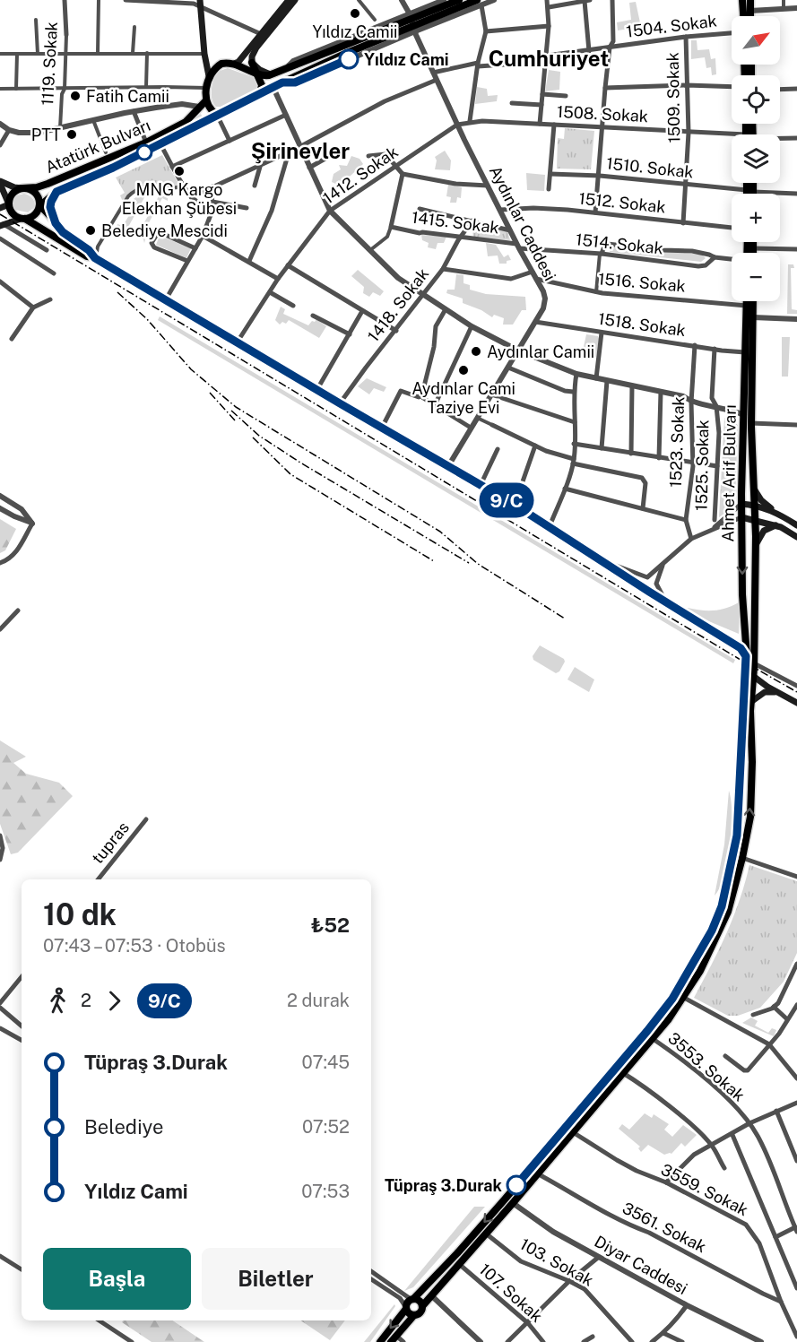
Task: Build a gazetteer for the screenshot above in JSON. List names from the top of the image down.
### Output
{
  "streets": {
    "main road": ["Atatürk Bulvarı", "Ahmet Arif Bulvarı"],
    "street": [
      "1504. Sokak",
      "1119. Sokak",
      "1509. Sokak",
      "1508. Sokak",
      "1510. Sokak",
      "1412. Sokak",
      "1512. Sokak",
      "1415. Sokak",
      "Aydınlar Caddesi",
      "1514. Sokak",
      "1516. Sokak",
      "1418. Sokak",
      "1518. Sokak",
      "1523. Sokak",
      "1525. Sokak",
      "tupras",
      "3553. Sokak",
      "3559. Sokak",
      "3561. Sokak",
      "103. Sokak",
      "Diyar Caddesi",
      "107. Sokak"
    ]
  },
  "crossings": [
    ["1504. Sokak", "1509. Sokak"],
    ["1504. Sokak", "Aydınlar Caddesi"],
    ["1509. Sokak", "1508. Sokak"],
    ["1509. Sokak", "1510. Sokak"],
    ["1509. Sokak", "1512. Sokak"],
    ["1508. Sokak", "1412. Sokak"],
    ["1508. Sokak", "Aydınlar Caddesi"],
    ["1412. Sokak", "Aydınlar Caddesi"],
    ["1512. Sokak", "Aydınlar Caddesi"],
    ["1415. Sokak", "Aydınlar Caddesi"],
    ["1415. Sokak", "1514. Sokak"],
    ["1415. Sokak", "1418. Sokak"],
    ["Aydınlar Caddesi", "1514. Sokak"],
    ["Aydınlar Caddesi", "1516. Sokak"],
    ["Aydınlar Caddesi", "1518. Sokak"],
    ["1516. Sokak", "Ahmet Arif Bulvarı"],
    ["1518. Sokak", "1523. Sokak"],
    ["1518. Sokak", "1525. Sokak"],
    ["1518. Sokak", "Ahmet Arif Bulvarı"],
    ["Ahmet Arif Bulvarı", "3553. Sokak"],
    ["Ahmet Arif Bulvarı", "3559. Sokak"],
    ["Ahmet Arif Bulvarı", "3561. Sokak"],
    ["Ahmet Arif Bulvarı", "103. Sokak"],
    ["Ahmet Arif Bulvarı", "Diyar Caddesi"],
    ["Ahmet Arif Bulvarı", "107. Sokak"],
    ["3559. Sokak", "3561. Sokak"]
  ],
  "districts": ["Cumhuriyet", "Şirinevler"],
  "places": [
    "Yıldız Camii",
    "Yıldız Cami",
    "Fatih Camii",
    "PTT",
    "MNG Kargo Elekhan Şübesi",
    "Belediye Mescidi",
    "Aydınlar Camii",
    "Aydınlar Cami Taziye Evi",
    "Tüpraş 3.Durak"
  ],
  "lines": ["bus line 9/C"],
  "north": "top right",
  "page": {
    "on_map": "9/C",
    "map_buttons": ["+", "−"],
    "heading": ["10 dk", "07:43 – 07:53 · Otobüs", "₺52"],
    "legs": ["2", "9/C", "2 durak"],
    "list": [
      {
        "name": "Tüpraş 3.Durak",
        "value": "07:45"
      },
      {
        "name": "Belediye",
        "value": "07:52"
      },
      {
        "name": "Yıldız Cami",
        "value": "07:53"
      }
    ],
    "buttons": ["Başla", "Biletler"]
  }
}
